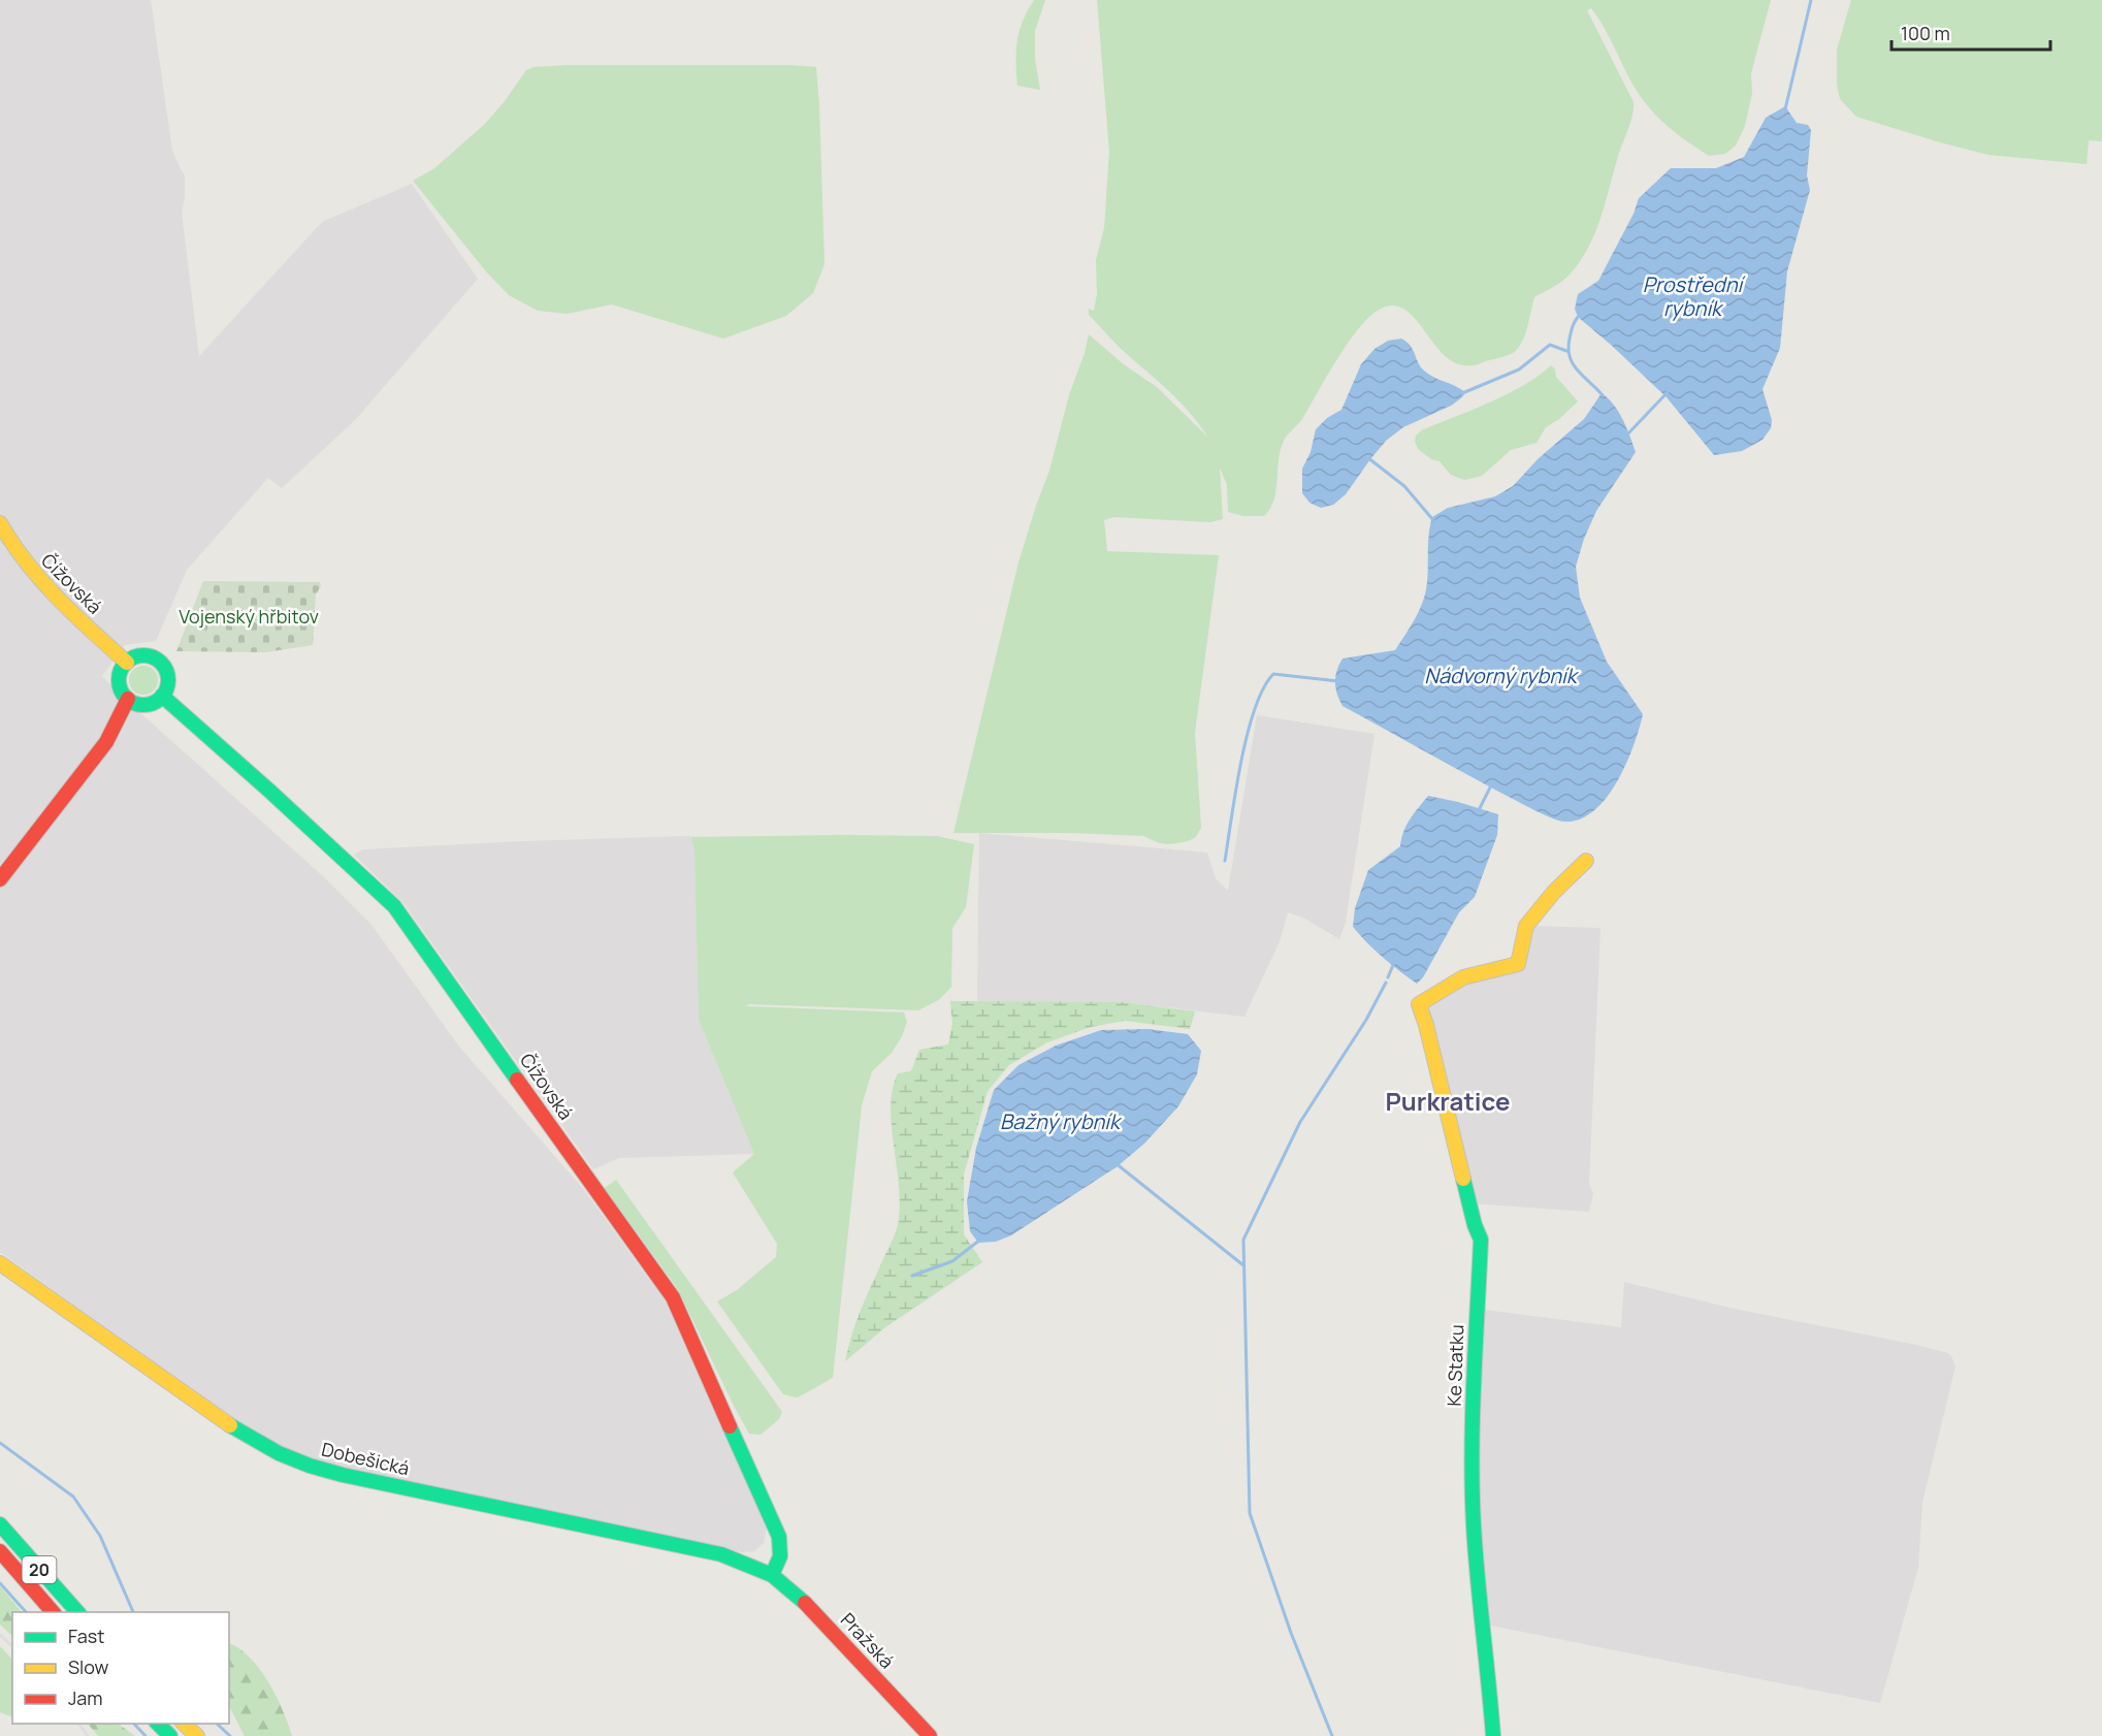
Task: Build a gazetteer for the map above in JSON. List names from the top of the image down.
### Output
{
  "streets": {
    "main road": [
      "Čížovská",
      "Ke Statku",
      "Dobešická",
      "20",
      "Pražská"
    ]
  },
  "crossings": [
    ["Čížovská", "Dobešická"],
    ["Čížovská", "Pražská"],
    ["Dobešická", "Pražská"]
  ],
  "districts": ["Purkratice"],
  "water": ["Prostřední rybník", "Nádvorný rybník", "Bažný rybník"],
  "parks": ["Vojenský hřbitov"],
  "legend": ["Fast", "Slow", "Jam"],
  "scale_bar": "100 m"
}
